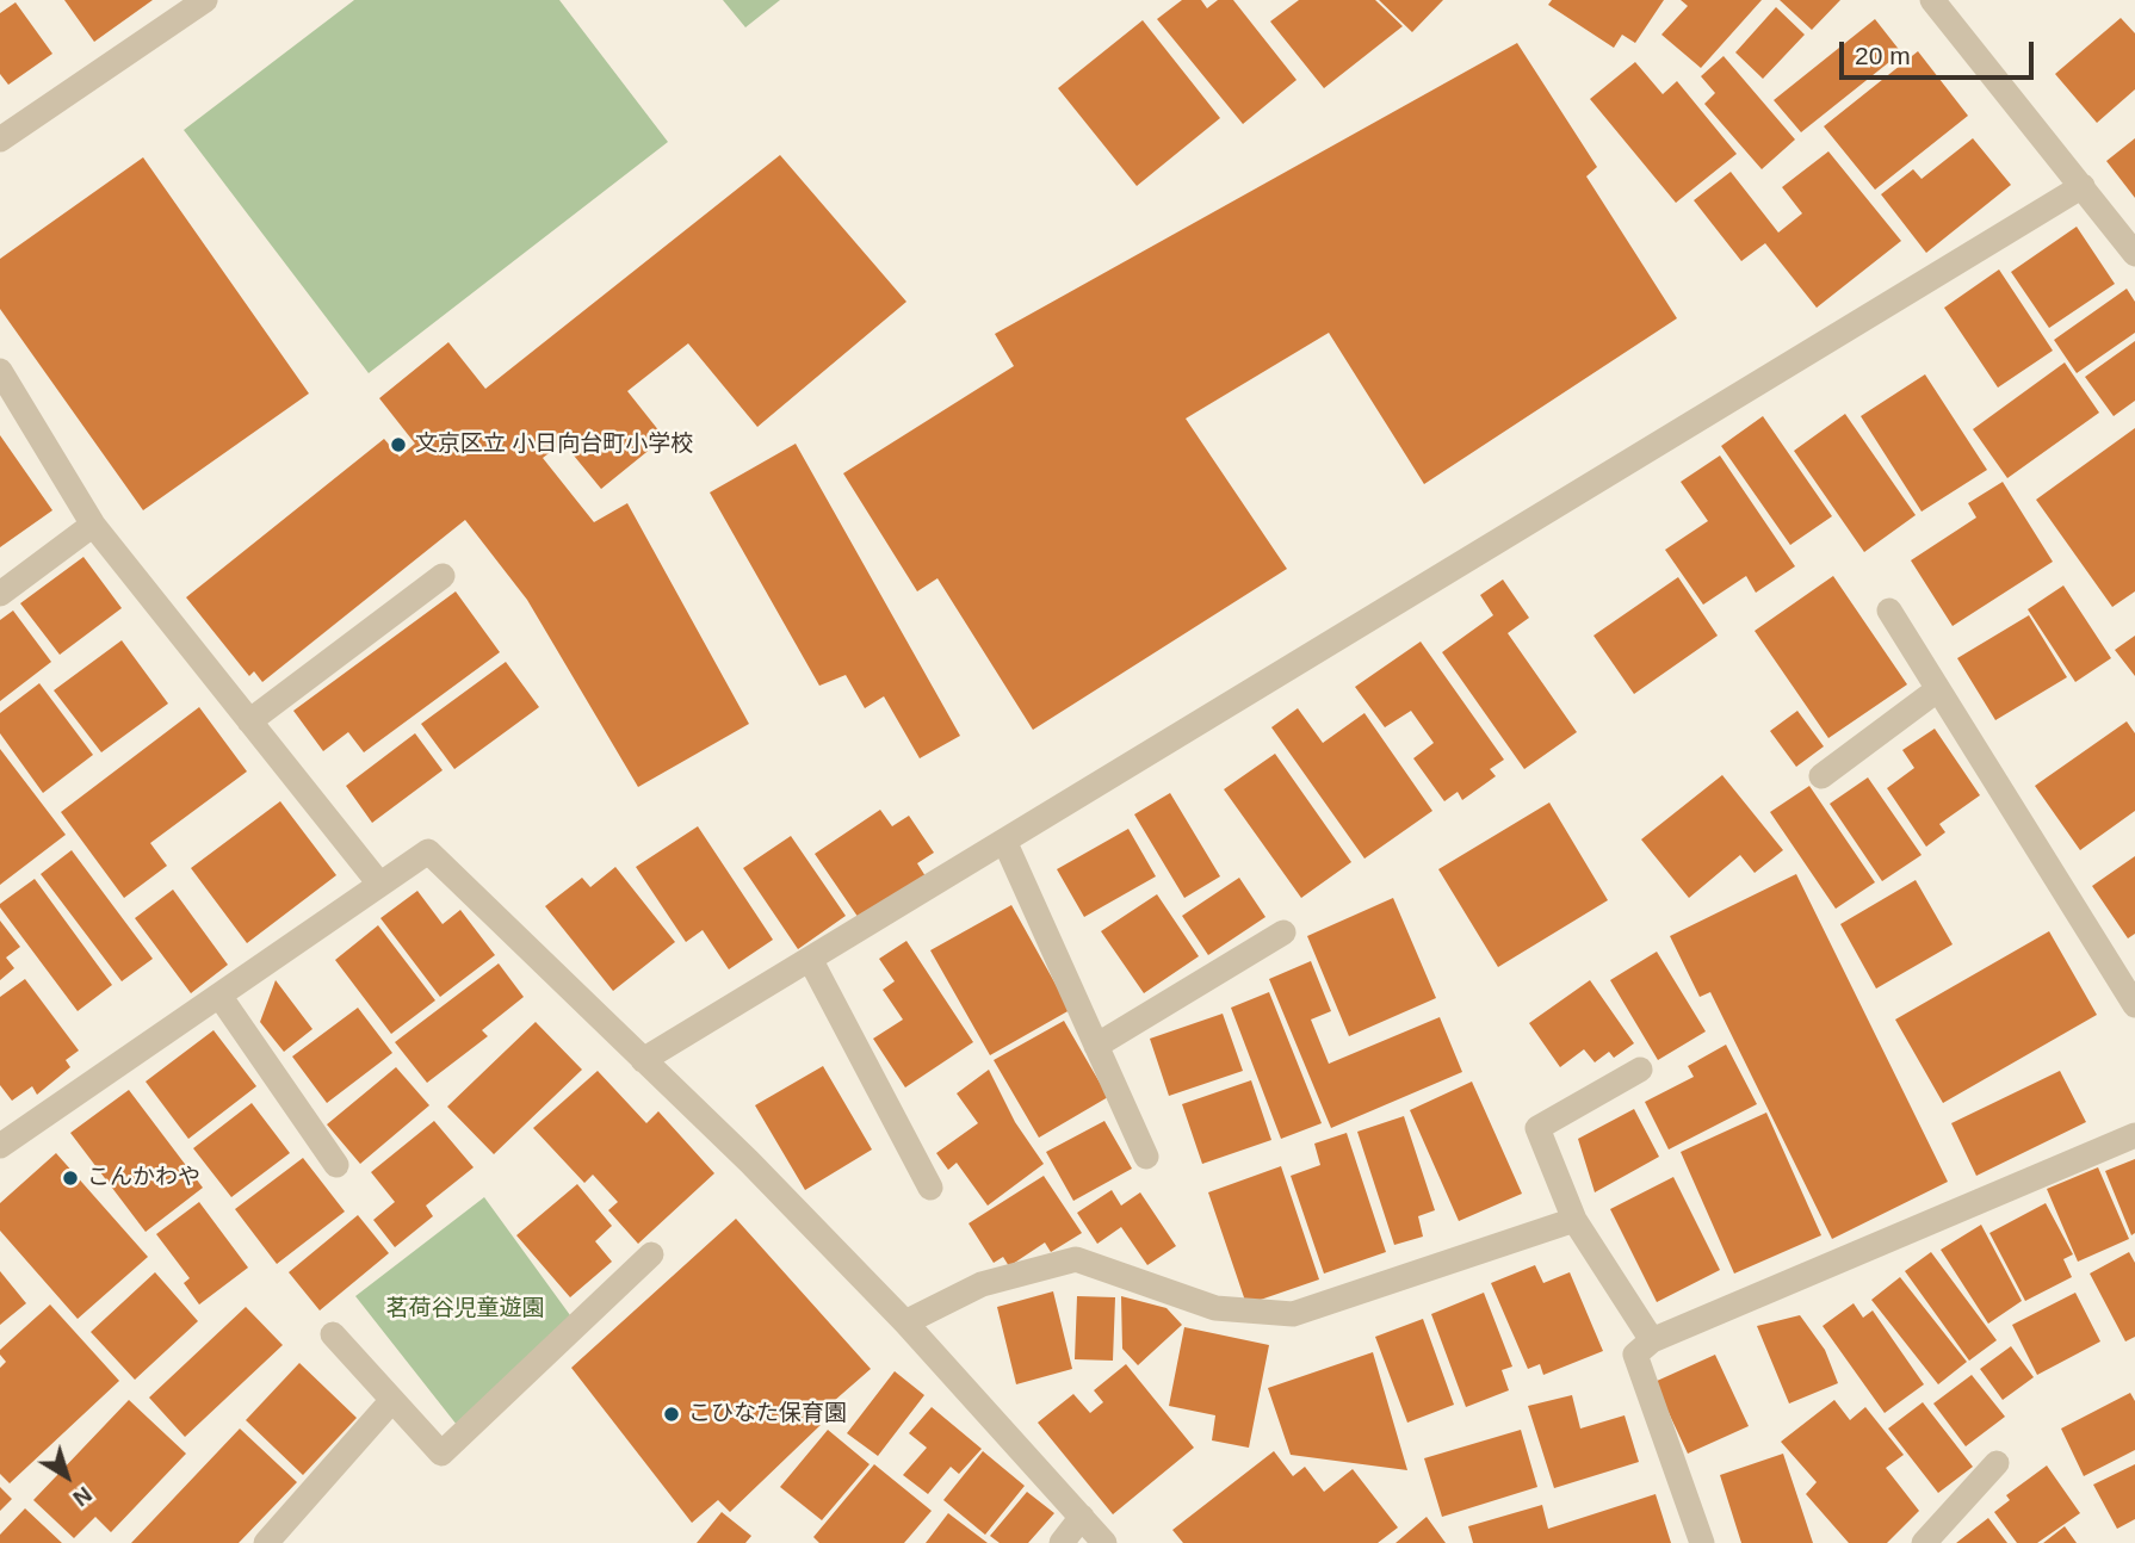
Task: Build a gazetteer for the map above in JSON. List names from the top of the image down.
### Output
{
  "parks": ["茗荷谷児童遊園"],
  "places": ["文京区立 小日向台町小学校", "こんかわや", "こひなた保育園"],
  "scale_bar": "20 m",
  "north": "bottom right"
}
